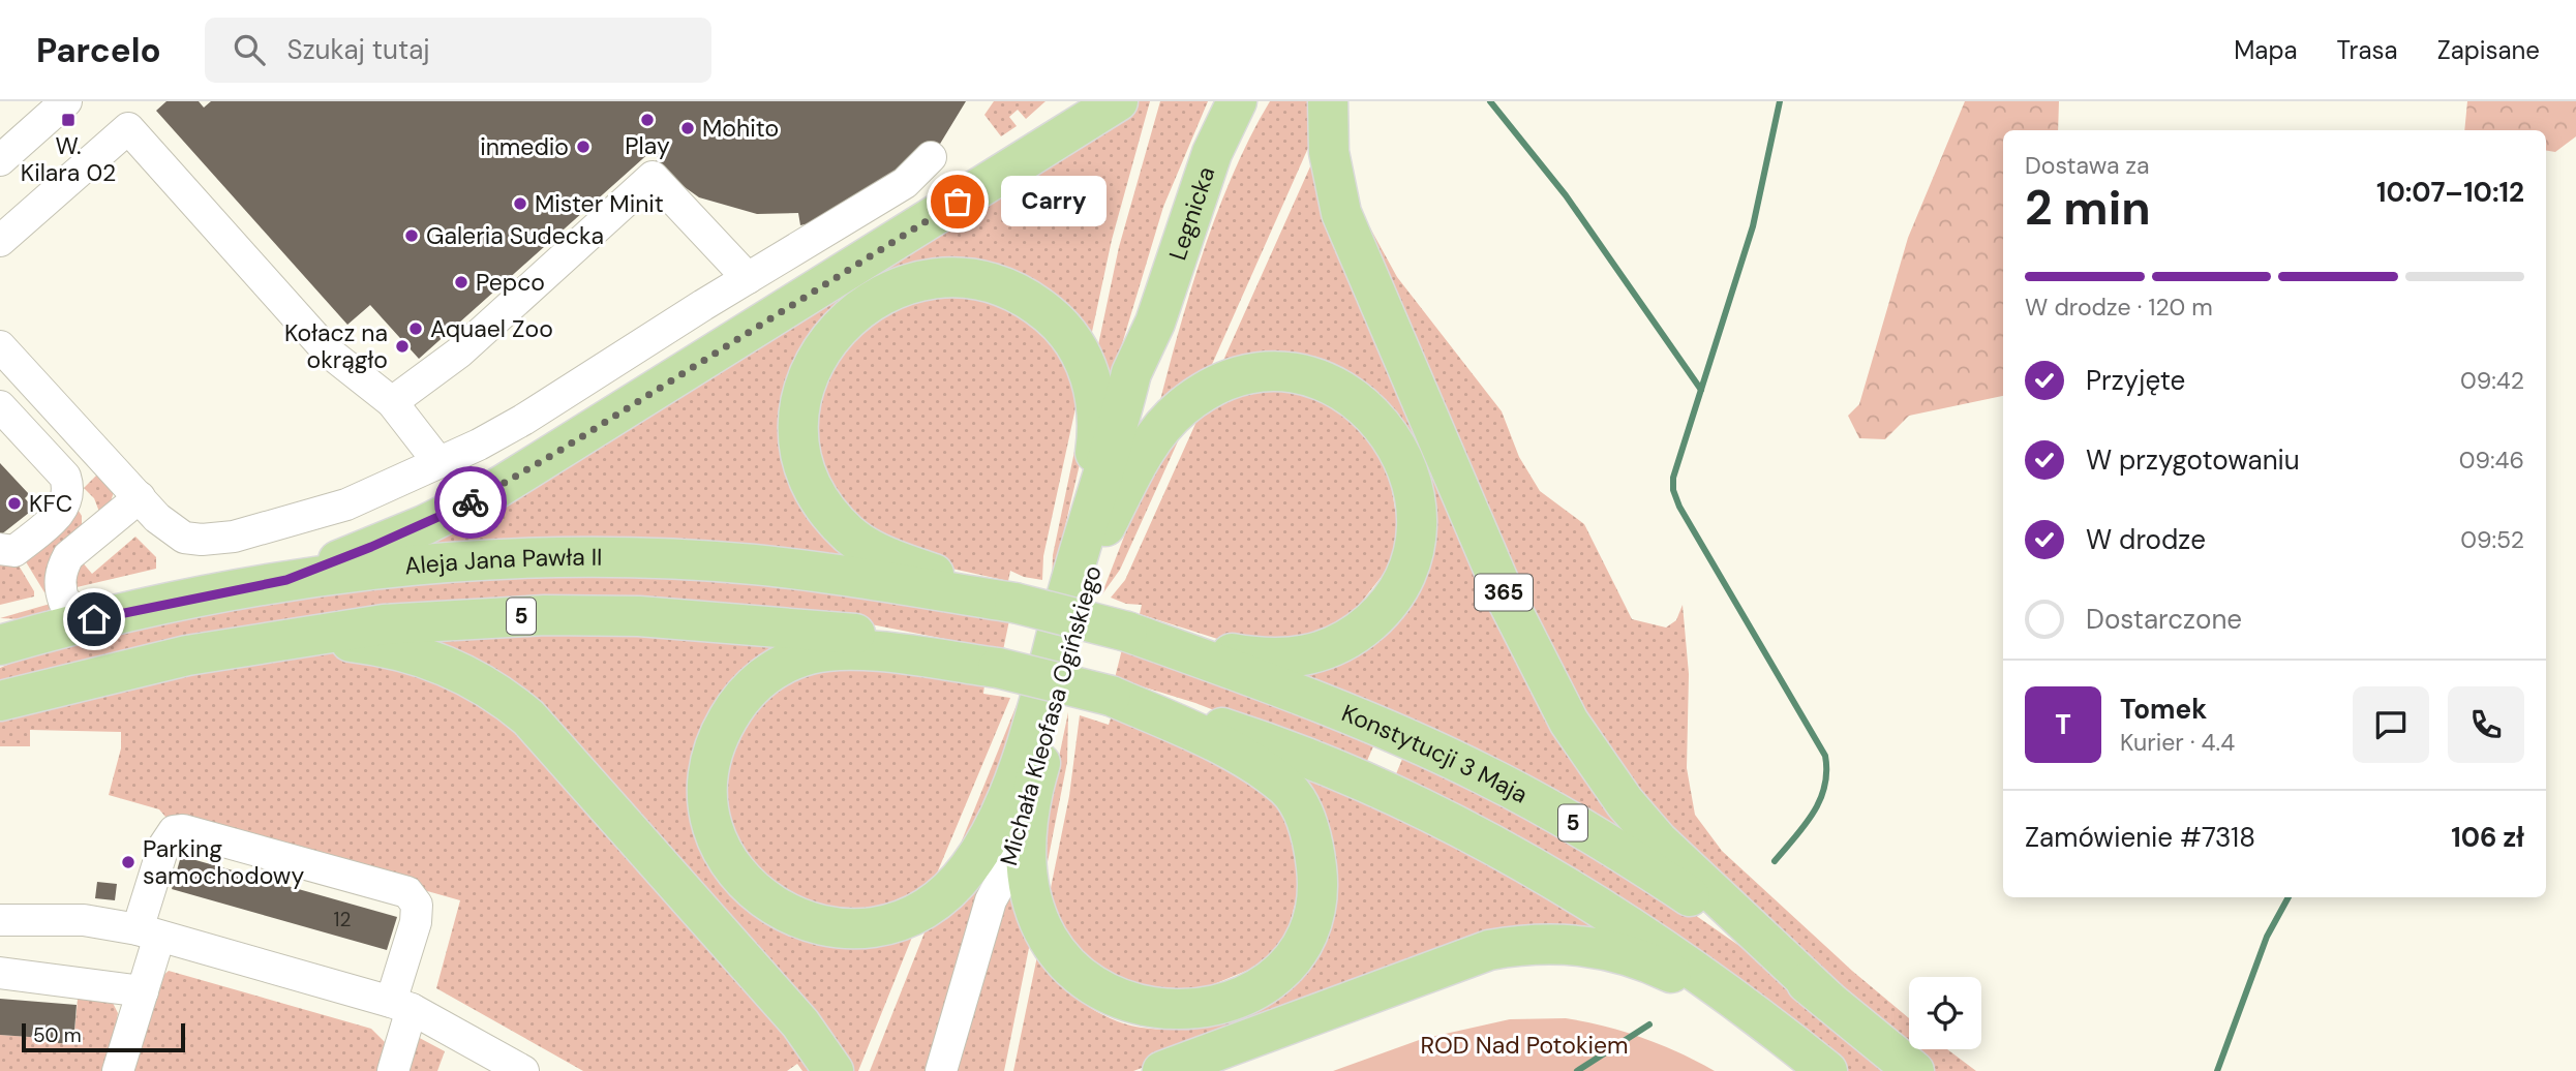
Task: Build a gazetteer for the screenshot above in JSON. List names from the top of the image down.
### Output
{
  "streets": {
    "main road": [
      "Legnicka",
      "Aleja Jana Pawła II",
      "365",
      "5",
      "Michała Kleofasa Ogińskiego",
      "Konstytucji 3 Maja"
    ]
  },
  "crossings": [
    ["Legnicka", "Michała Kleofasa Ogińskiego"],
    ["Aleja Jana Pawła II", "Konstytucji 3 Maja"],
    ["365", "Konstytucji 3 Maja"]
  ],
  "parks": ["ROD Nad Potokiem"],
  "places": {
    "transit": ["W. Kilara 02"],
    "other": [
      "Play",
      "Mohito",
      "inmedio",
      "Carry",
      "Mister Minit",
      "Galeria Sudecka",
      "Pepco",
      "Aquael Zoo",
      "Kołacz na okrągło",
      "KFC",
      "Parking samochodowy"
    ]
  },
  "house_numbers": ["12"],
  "scale_bar": "50 m",
  "page": {
    "header": "Parcelo",
    "search": "Szukaj tutaj",
    "nav": ["Mapa", "Trasa", "Zapisane"],
    "heading": ["2 min", "Dostawa za", "10:07–10:12"],
    "panel": [
      "Tomek",
      "Kurier · 4.4",
      "Zamówienie #7318",
      "106 zł"
    ],
    "bubble": "Carry",
    "bar": "W drodze · 120 m",
    "list": [
      ["Przyjęte", "09:42"],
      ["W przygotowaniu", "09:46"],
      ["W drodze", "09:52"],
      "Dostarczone"
    ],
    "round": "T",
    "scale": "50 m"
  }
}
